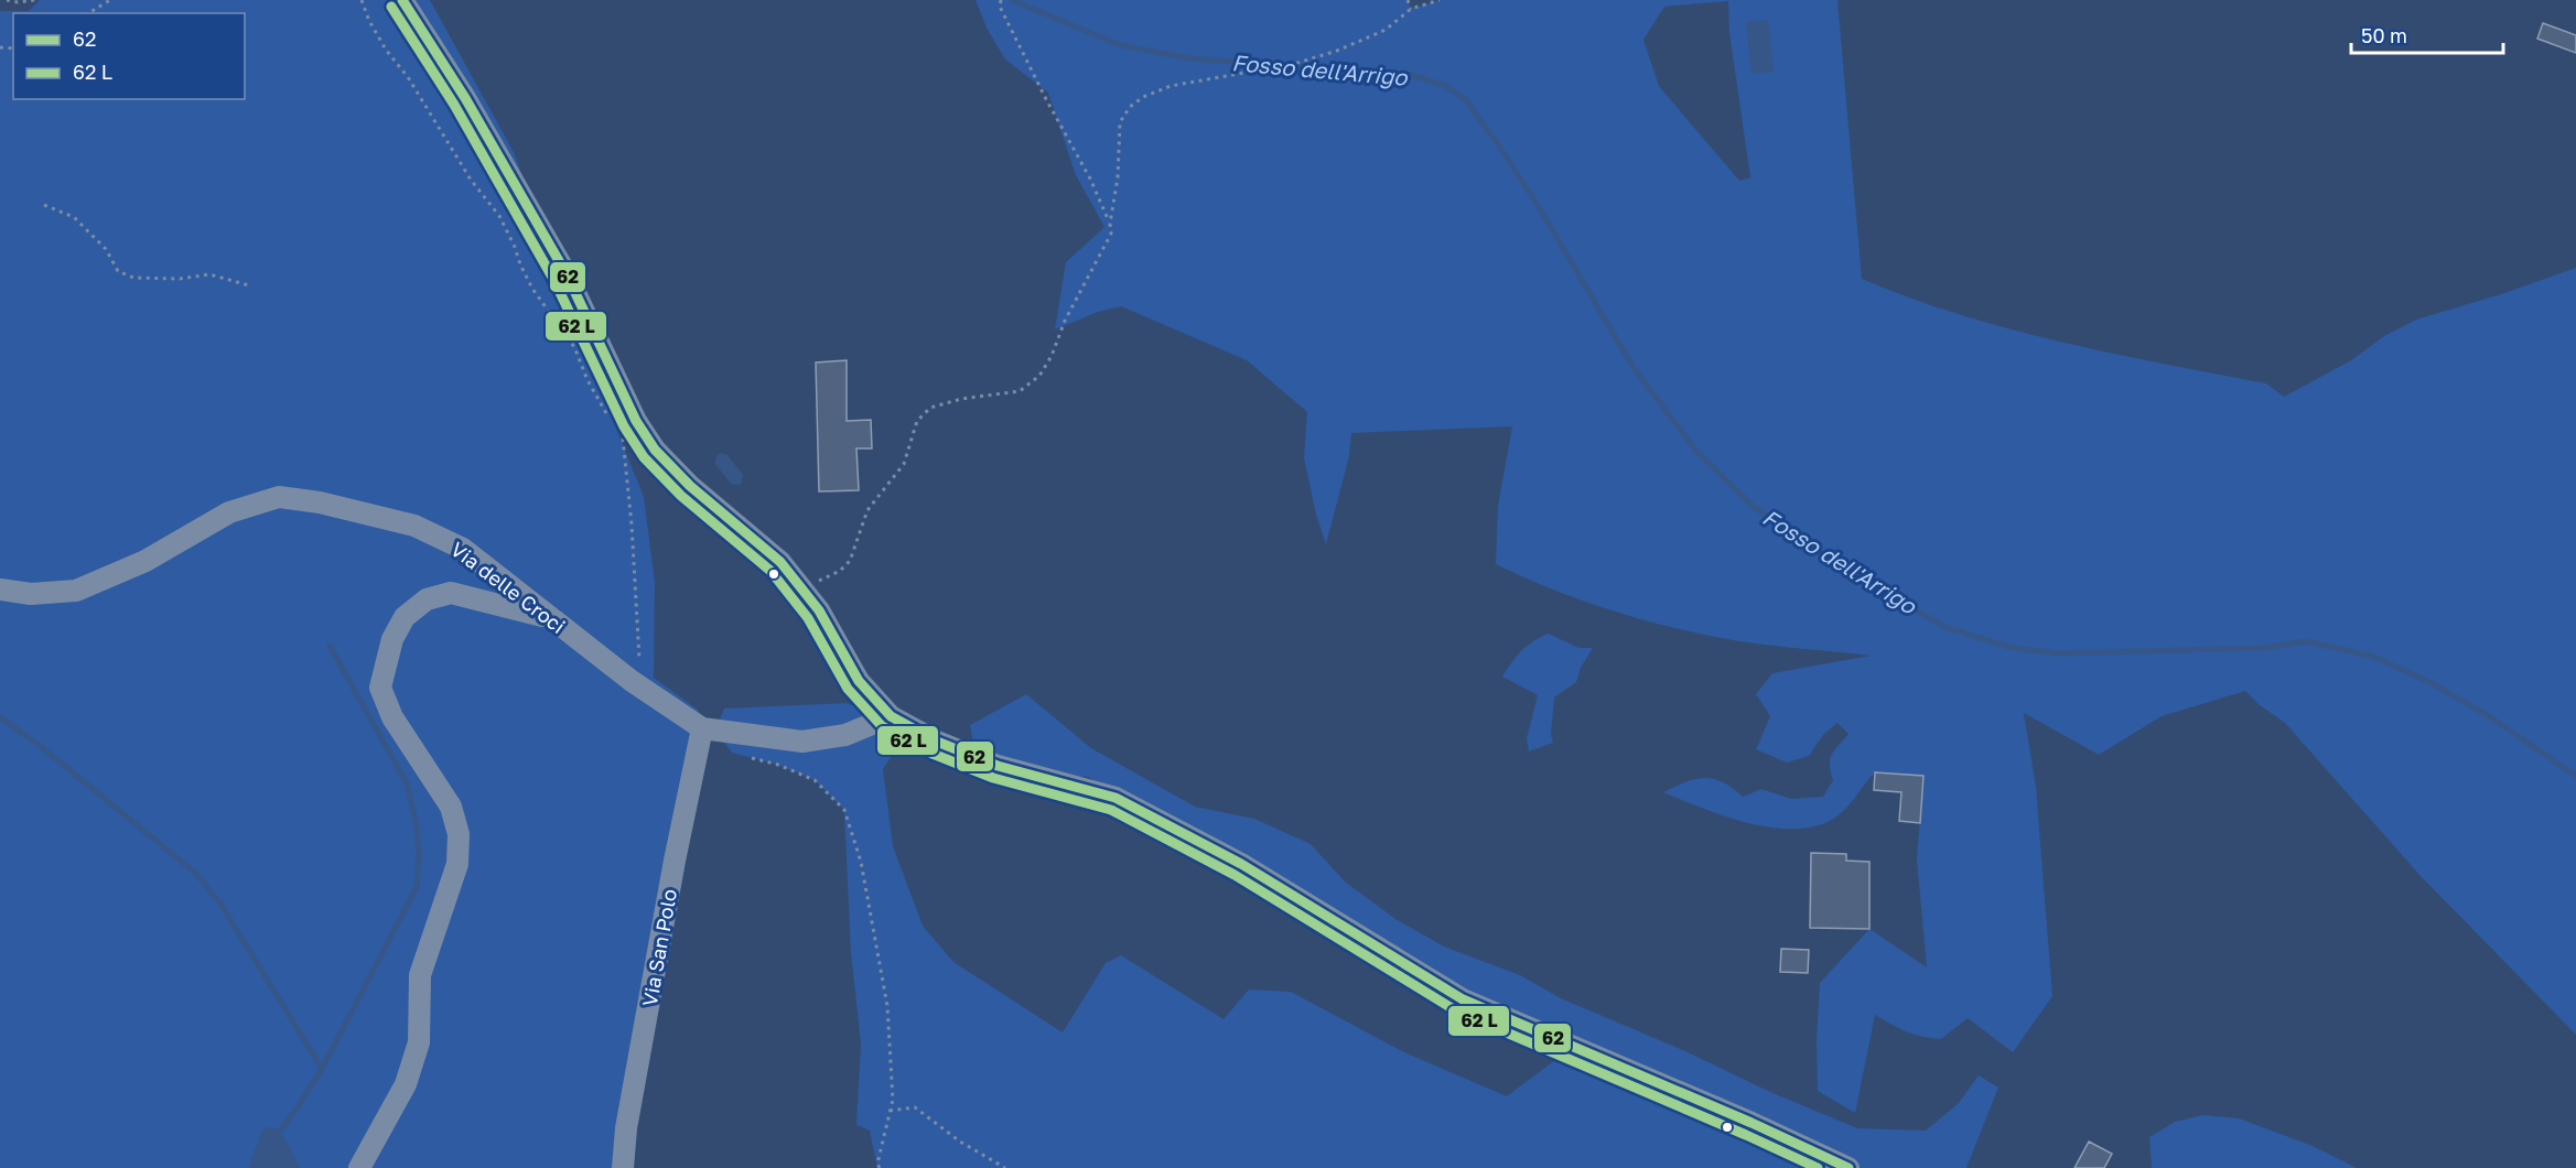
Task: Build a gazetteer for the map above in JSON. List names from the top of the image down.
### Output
{
  "streets": {
    "street": ["Via delle Croci", "Via San Polo"]
  },
  "crossings": [
    ["Via delle Croci", "Via San Polo"]
  ],
  "water": ["Fosso dell'Arrigo"],
  "lines": ["transit line 62"],
  "legend": ["62", "62 L"],
  "scale_bar": "50 m"
}
